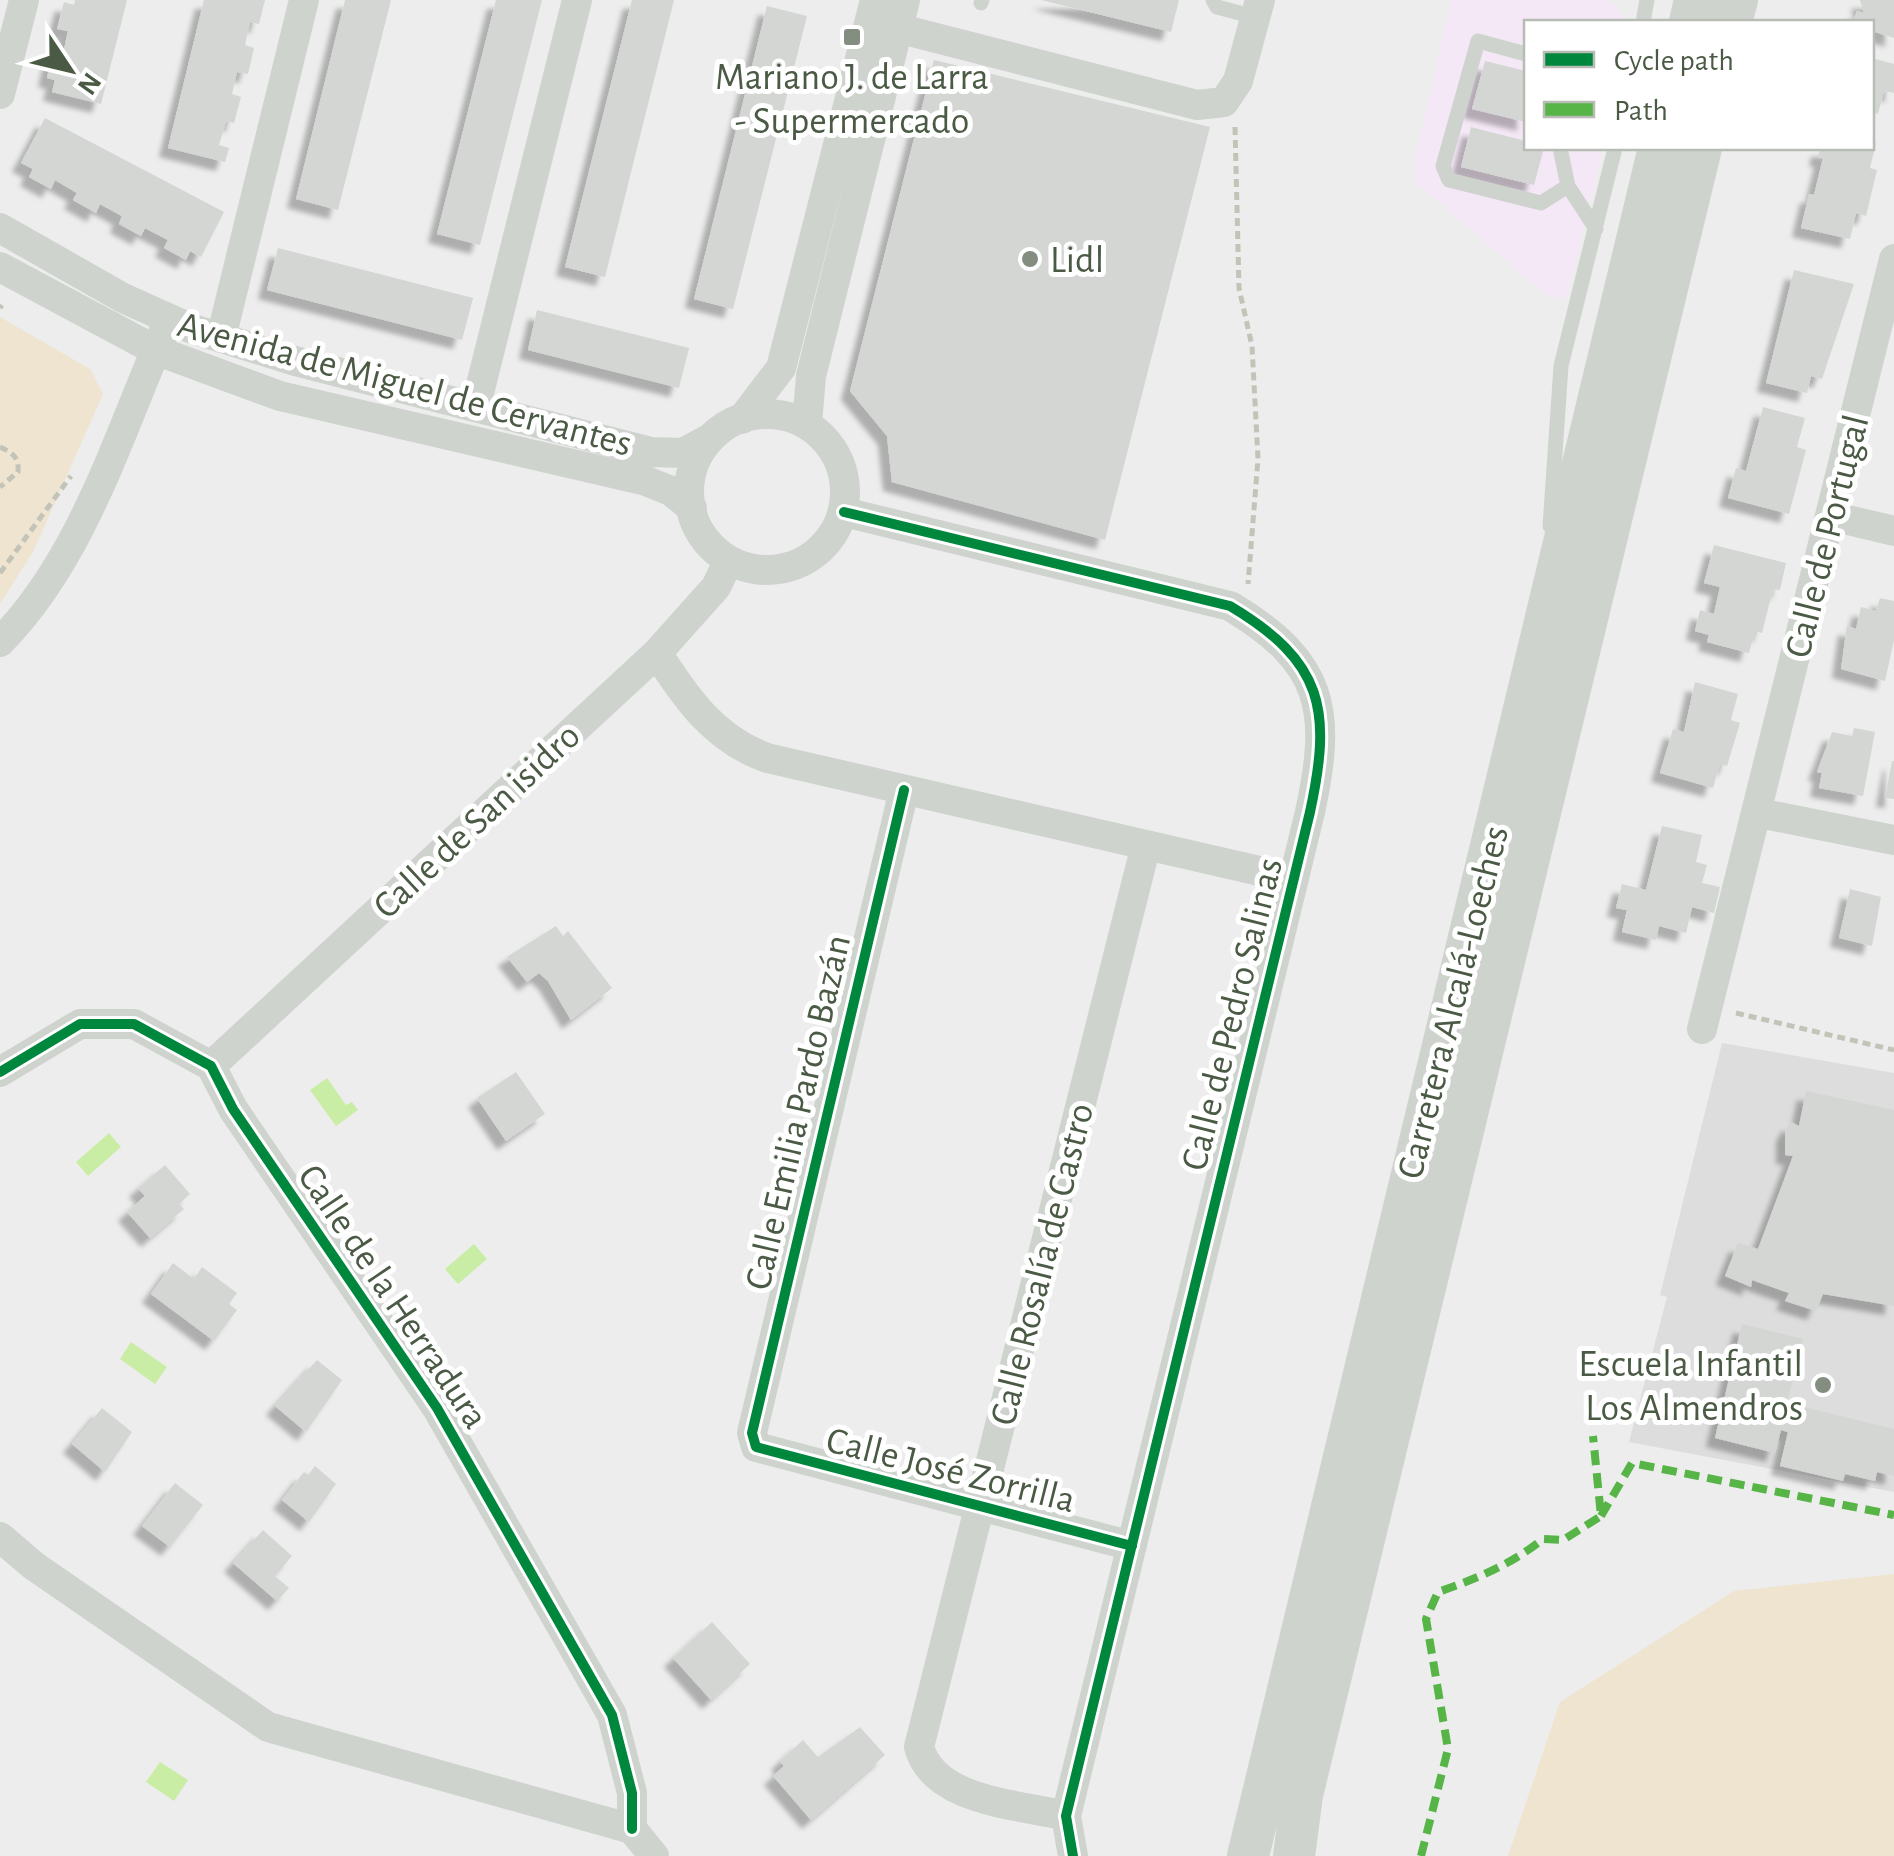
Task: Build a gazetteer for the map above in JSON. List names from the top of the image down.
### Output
{
  "streets": {
    "main road": ["Carretera Alcalá-Loeches"],
    "street": [
      "Avenida de Miguel de Cervantes",
      "Calle de Portugal",
      "Calle de San isidro",
      "Calle de Pedro Salinas",
      "Calle Emilia Pardo Bazán",
      "Calle Rosalía de Castro",
      "Calle de la Herradura",
      "Calle José Zorrilla"
    ]
  },
  "crossings": [
    ["Avenida de Miguel de Cervantes", "Calle de San isidro"],
    ["Avenida de Miguel de Cervantes", "Calle de Pedro Salinas"],
    ["Calle de San isidro", "Calle de Pedro Salinas"],
    ["Calle de San isidro", "Calle de la Herradura"],
    ["Calle de Pedro Salinas", "Calle Rosalía de Castro"],
    ["Calle de Pedro Salinas", "Calle José Zorrilla"],
    ["Calle Emilia Pardo Bazán", "Calle José Zorrilla"],
    ["Calle Rosalía de Castro", "Calle José Zorrilla"]
  ],
  "places": {
    "transit": ["Mariano J. de Larra - Supermercado"],
    "other": ["Lidl", "Escuela Infantil Los Almendros"]
  },
  "legend": ["Cycle path", "Path"],
  "north": "bottom right"
}
